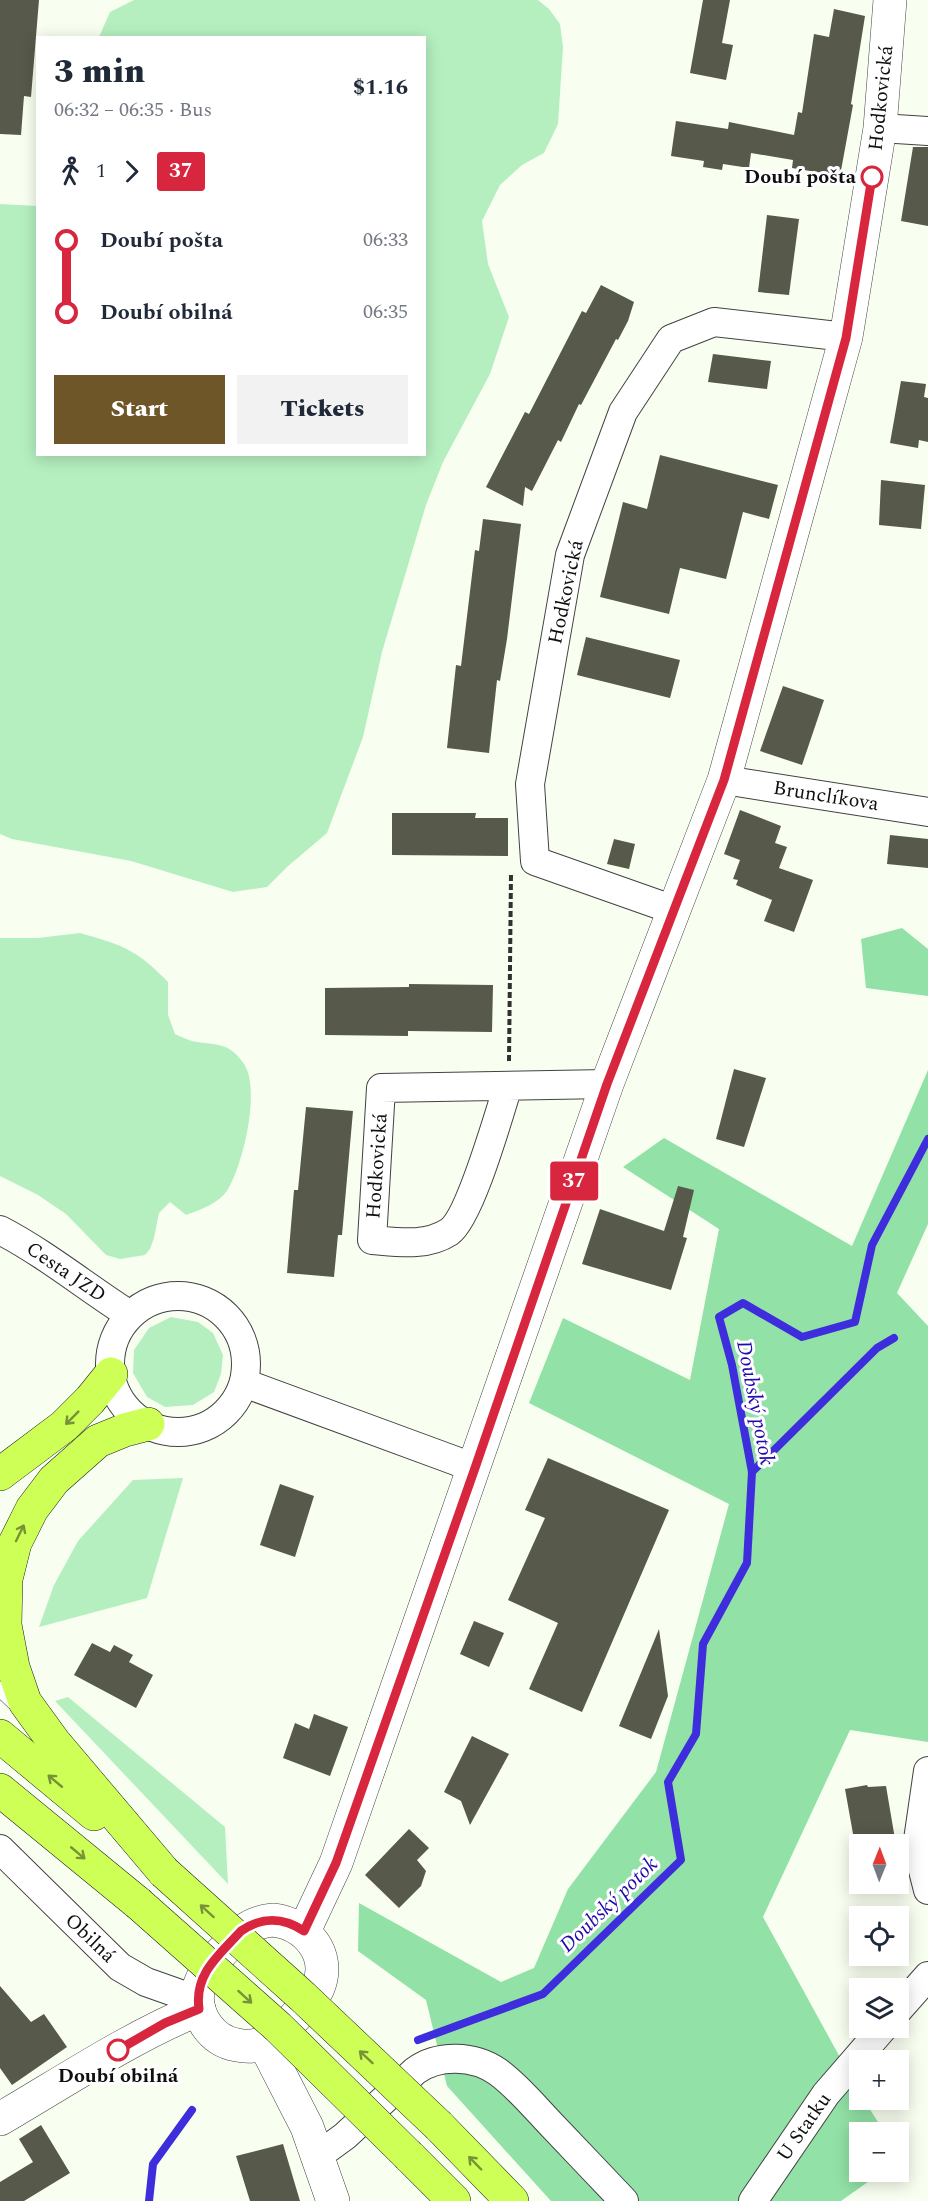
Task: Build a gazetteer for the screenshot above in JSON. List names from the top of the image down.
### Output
{
  "streets": {
    "street": [
      "Hodkovická",
      "Brunclíkova",
      "Cesta JZD",
      "Obilná",
      "U Statku"
    ]
  },
  "crossings": [
    ["Hodkovická", "Brunclíkova"],
    ["Hodkovická", "Obilná"]
  ],
  "water": ["Doubský potok"],
  "places": ["Doubí pošta", "Doubí obilná"],
  "lines": ["bus line 37"],
  "north": "top",
  "page": {
    "on_map": "37",
    "heading": ["3 min", "06:32 – 06:35 · Bus", "$1.16"],
    "legs": ["1", "37"],
    "list": [
      {
        "name": "Doubí pošta",
        "value": "06:33"
      },
      {
        "name": "Doubí obilná",
        "value": "06:35"
      }
    ],
    "buttons": ["Start", "Tickets"],
    "map_buttons": ["+", "−"]
  }
}
